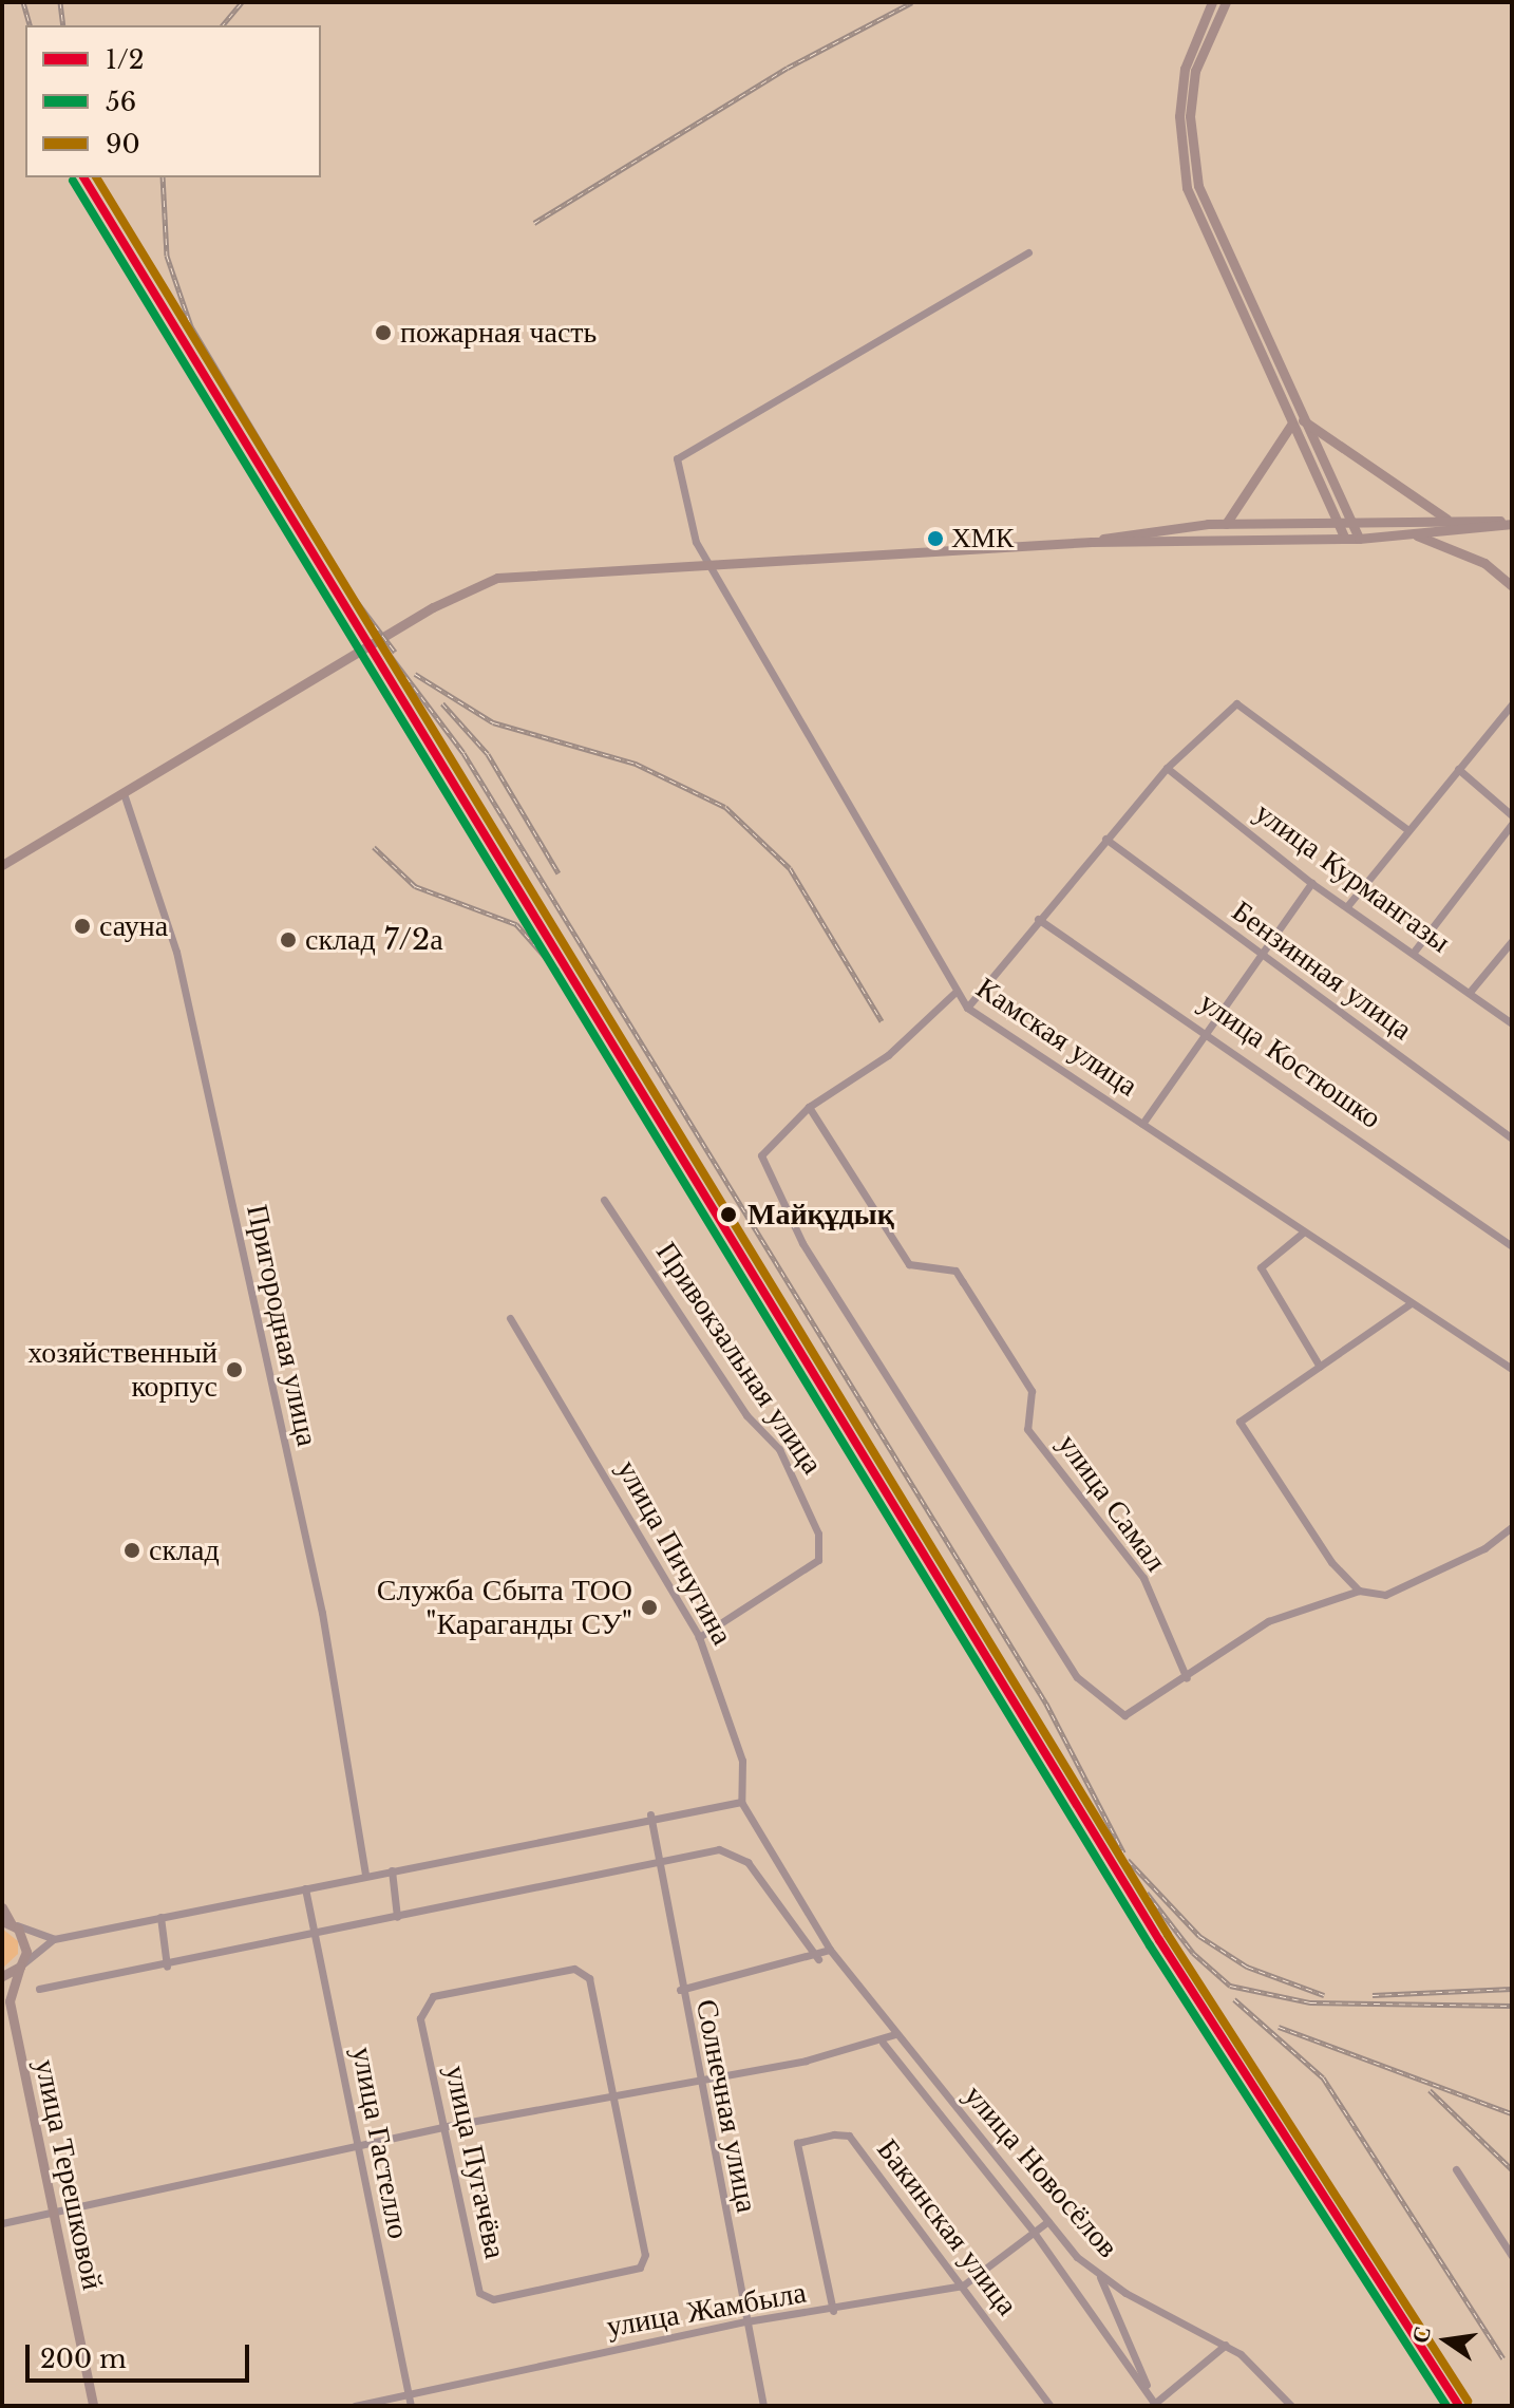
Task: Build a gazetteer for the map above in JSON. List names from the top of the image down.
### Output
{
  "streets": {
    "main road": ["улица Терешковой"],
    "street": [
      "улица Курмангазы",
      "Бензинная улица",
      "Камская улица",
      "улица Костюшко",
      "Пригородная улица",
      "Привокзальная улица",
      "улица Самал",
      "улица Пичугина",
      "Солнечная улица",
      "улица Гастелло",
      "улица Пугачёва",
      "улица Новосёлов",
      "Бакинская улица",
      "улица Жамбыла"
    ]
  },
  "crossings": [
    ["Привокзальная улица", "улица Пичугина"],
    ["Солнечная улица", "улица Жамбыла"],
    ["улица Гастелло", "улица Жамбыла"],
    ["улица Новосёлов", "улица Жамбыла"],
    ["Бакинская улица", "улица Жамбыла"]
  ],
  "places": [
    "пожарная часть",
    "ХМК",
    "сауна",
    "склад 7/2а",
    "Майқұдық",
    "хозяйственный корпус",
    "склад",
    "Служба Сбыта ТОО \"Караганды СУ\""
  ],
  "lines": ["transit line 1/2", "transit line 90", "transit line 56"],
  "legend": ["1/2", "56", "90"],
  "scale_bar": "200 m",
  "north": "left"
}
